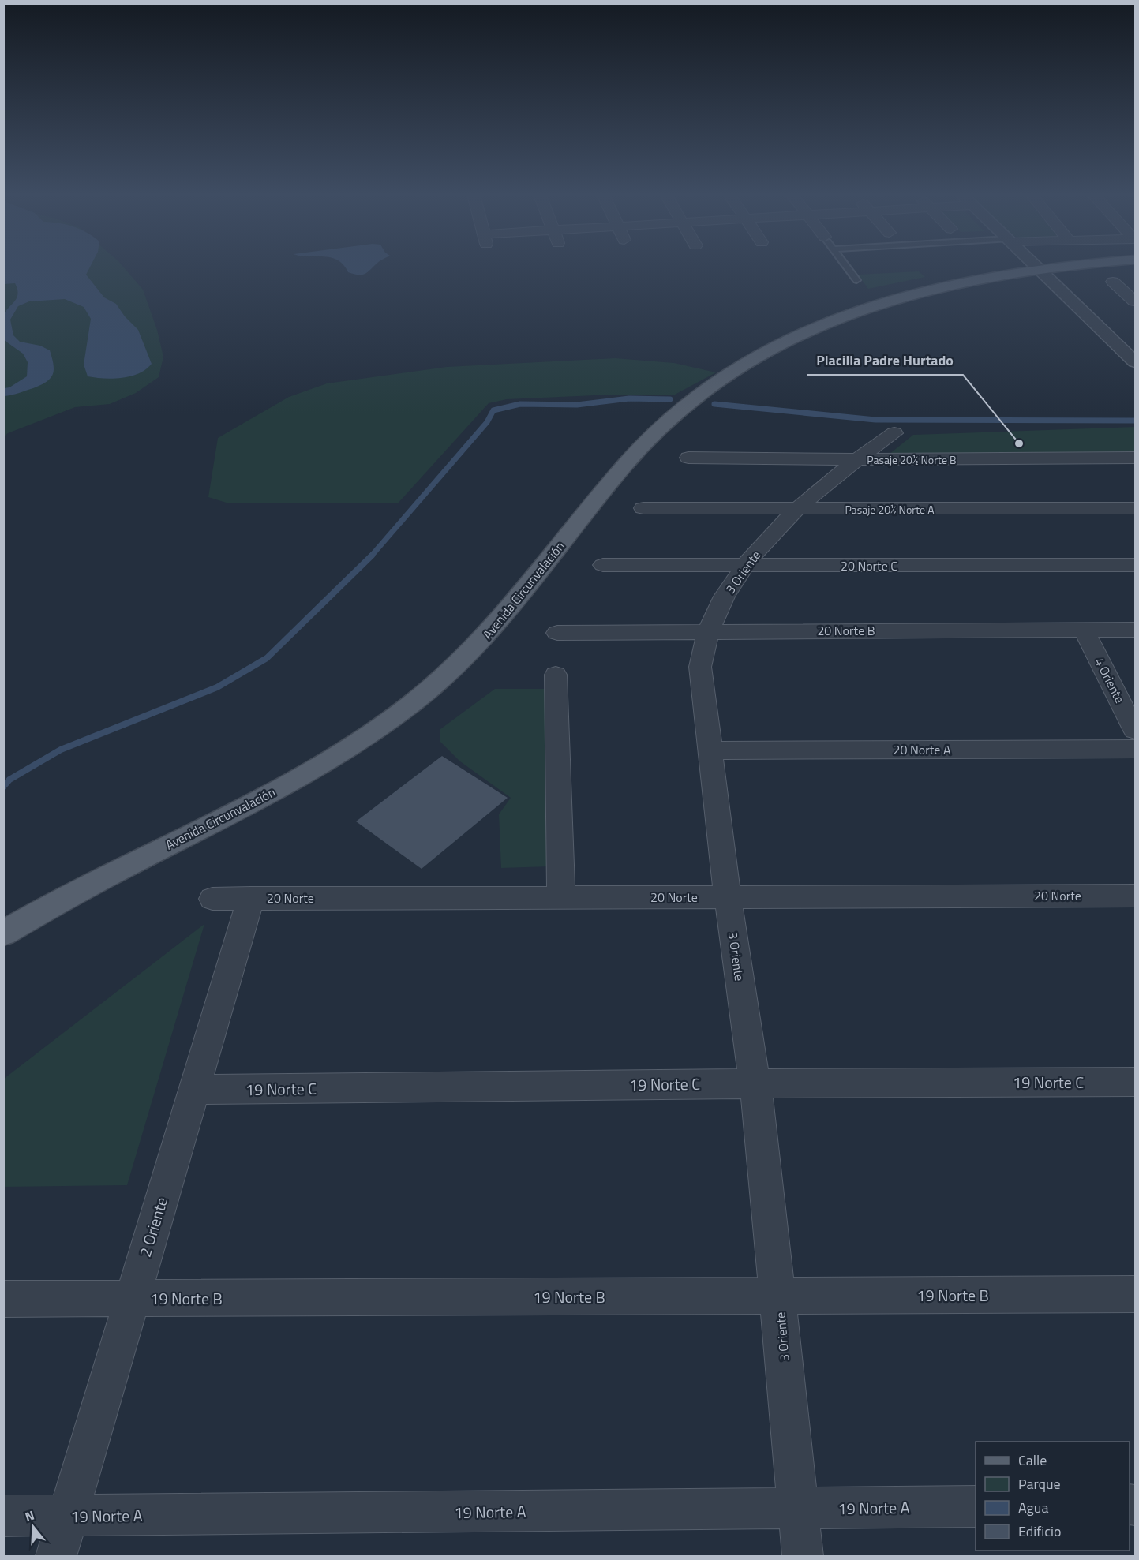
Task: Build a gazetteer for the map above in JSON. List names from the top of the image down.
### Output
{
  "streets": {
    "main road": ["Avenida Circunvalación"],
    "street": [
      "Pasaje 20½ Norte B",
      "Pasaje 20½ Norte A",
      "20 Norte C",
      "3 Oriente",
      "20 Norte B",
      "4 Oriente",
      "20 Norte A",
      "20 Norte",
      "19 Norte C",
      "2 Oriente",
      "19 Norte B",
      "19 Norte A"
    ]
  },
  "crossings": [
    ["Pasaje 20½ Norte B", "3 Oriente"],
    ["Pasaje 20½ Norte A", "3 Oriente"],
    ["20 Norte C", "3 Oriente"],
    ["3 Oriente", "20 Norte B"],
    ["3 Oriente", "20 Norte A"],
    ["3 Oriente", "20 Norte"],
    ["3 Oriente", "19 Norte C"],
    ["3 Oriente", "19 Norte B"],
    ["3 Oriente", "19 Norte A"],
    ["20 Norte B", "4 Oriente"],
    ["20 Norte", "2 Oriente"],
    ["19 Norte C", "2 Oriente"],
    ["2 Oriente", "19 Norte B"],
    ["2 Oriente", "19 Norte A"]
  ],
  "places": ["Placilla Padre Hurtado"],
  "legend": [
    "Calle",
    "Parque",
    "Agua",
    "Edificio"
  ],
  "north": "top"
}
